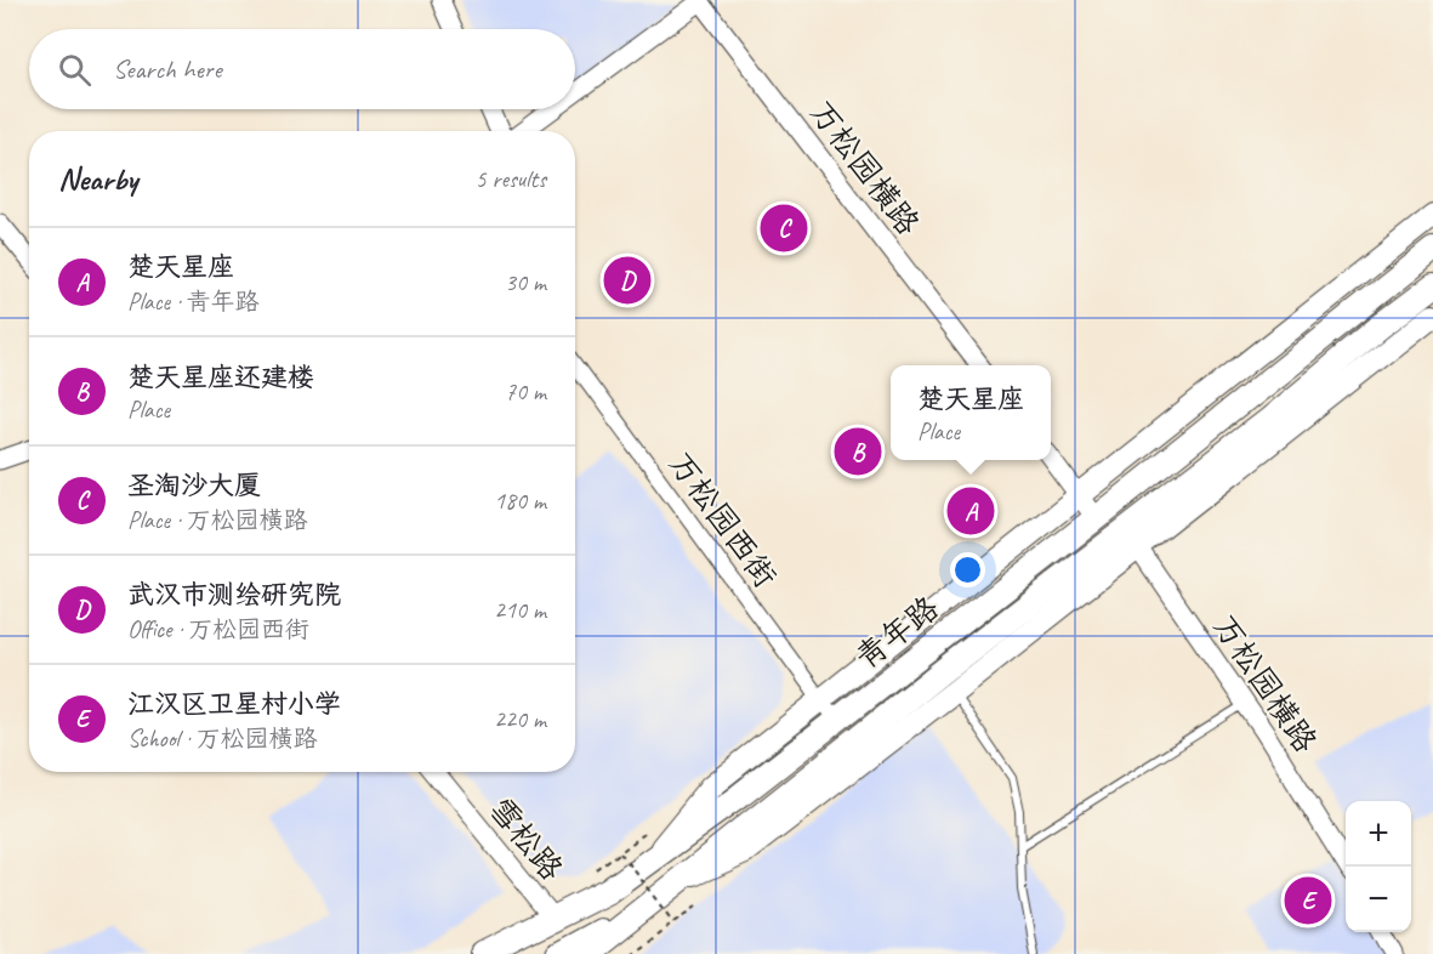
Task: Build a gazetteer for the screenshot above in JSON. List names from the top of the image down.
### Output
{
  "streets": {
    "main road": ["青年路"],
    "street": ["万松园横路", "万松园西街", "雪松路"]
  },
  "crossings": [
    ["万松园横路", "青年路"],
    ["万松园西街", "青年路"],
    ["青年路", "雪松路"]
  ],
  "page": {
    "search": "Search here",
    "heading": ["Nearby", "5 results"],
    "pins": [
      "C",
      "D",
      "B",
      "A",
      "E"
    ],
    "list": [
      {
        "mark": "A",
        "name": "楚天星座",
        "note": "Place · 青年路",
        "value": "30 m"
      },
      {
        "mark": "B",
        "name": "楚天星座还建楼",
        "note": "Place",
        "value": "70 m"
      },
      {
        "mark": "C",
        "name": "圣淘沙大厦",
        "note": "Place · 万松园横路",
        "value": "180 m"
      },
      {
        "mark": "D",
        "name": "武汉市测绘研究院",
        "note": "Office · 万松园西街",
        "value": "210 m"
      },
      {
        "mark": "E",
        "name": "江汉区卫星村小学",
        "note": "School · 万松园横路",
        "value": "220 m"
      }
    ],
    "popup": ["楚天星座", "Place"],
    "map_buttons": ["+", "−"]
  }
}
